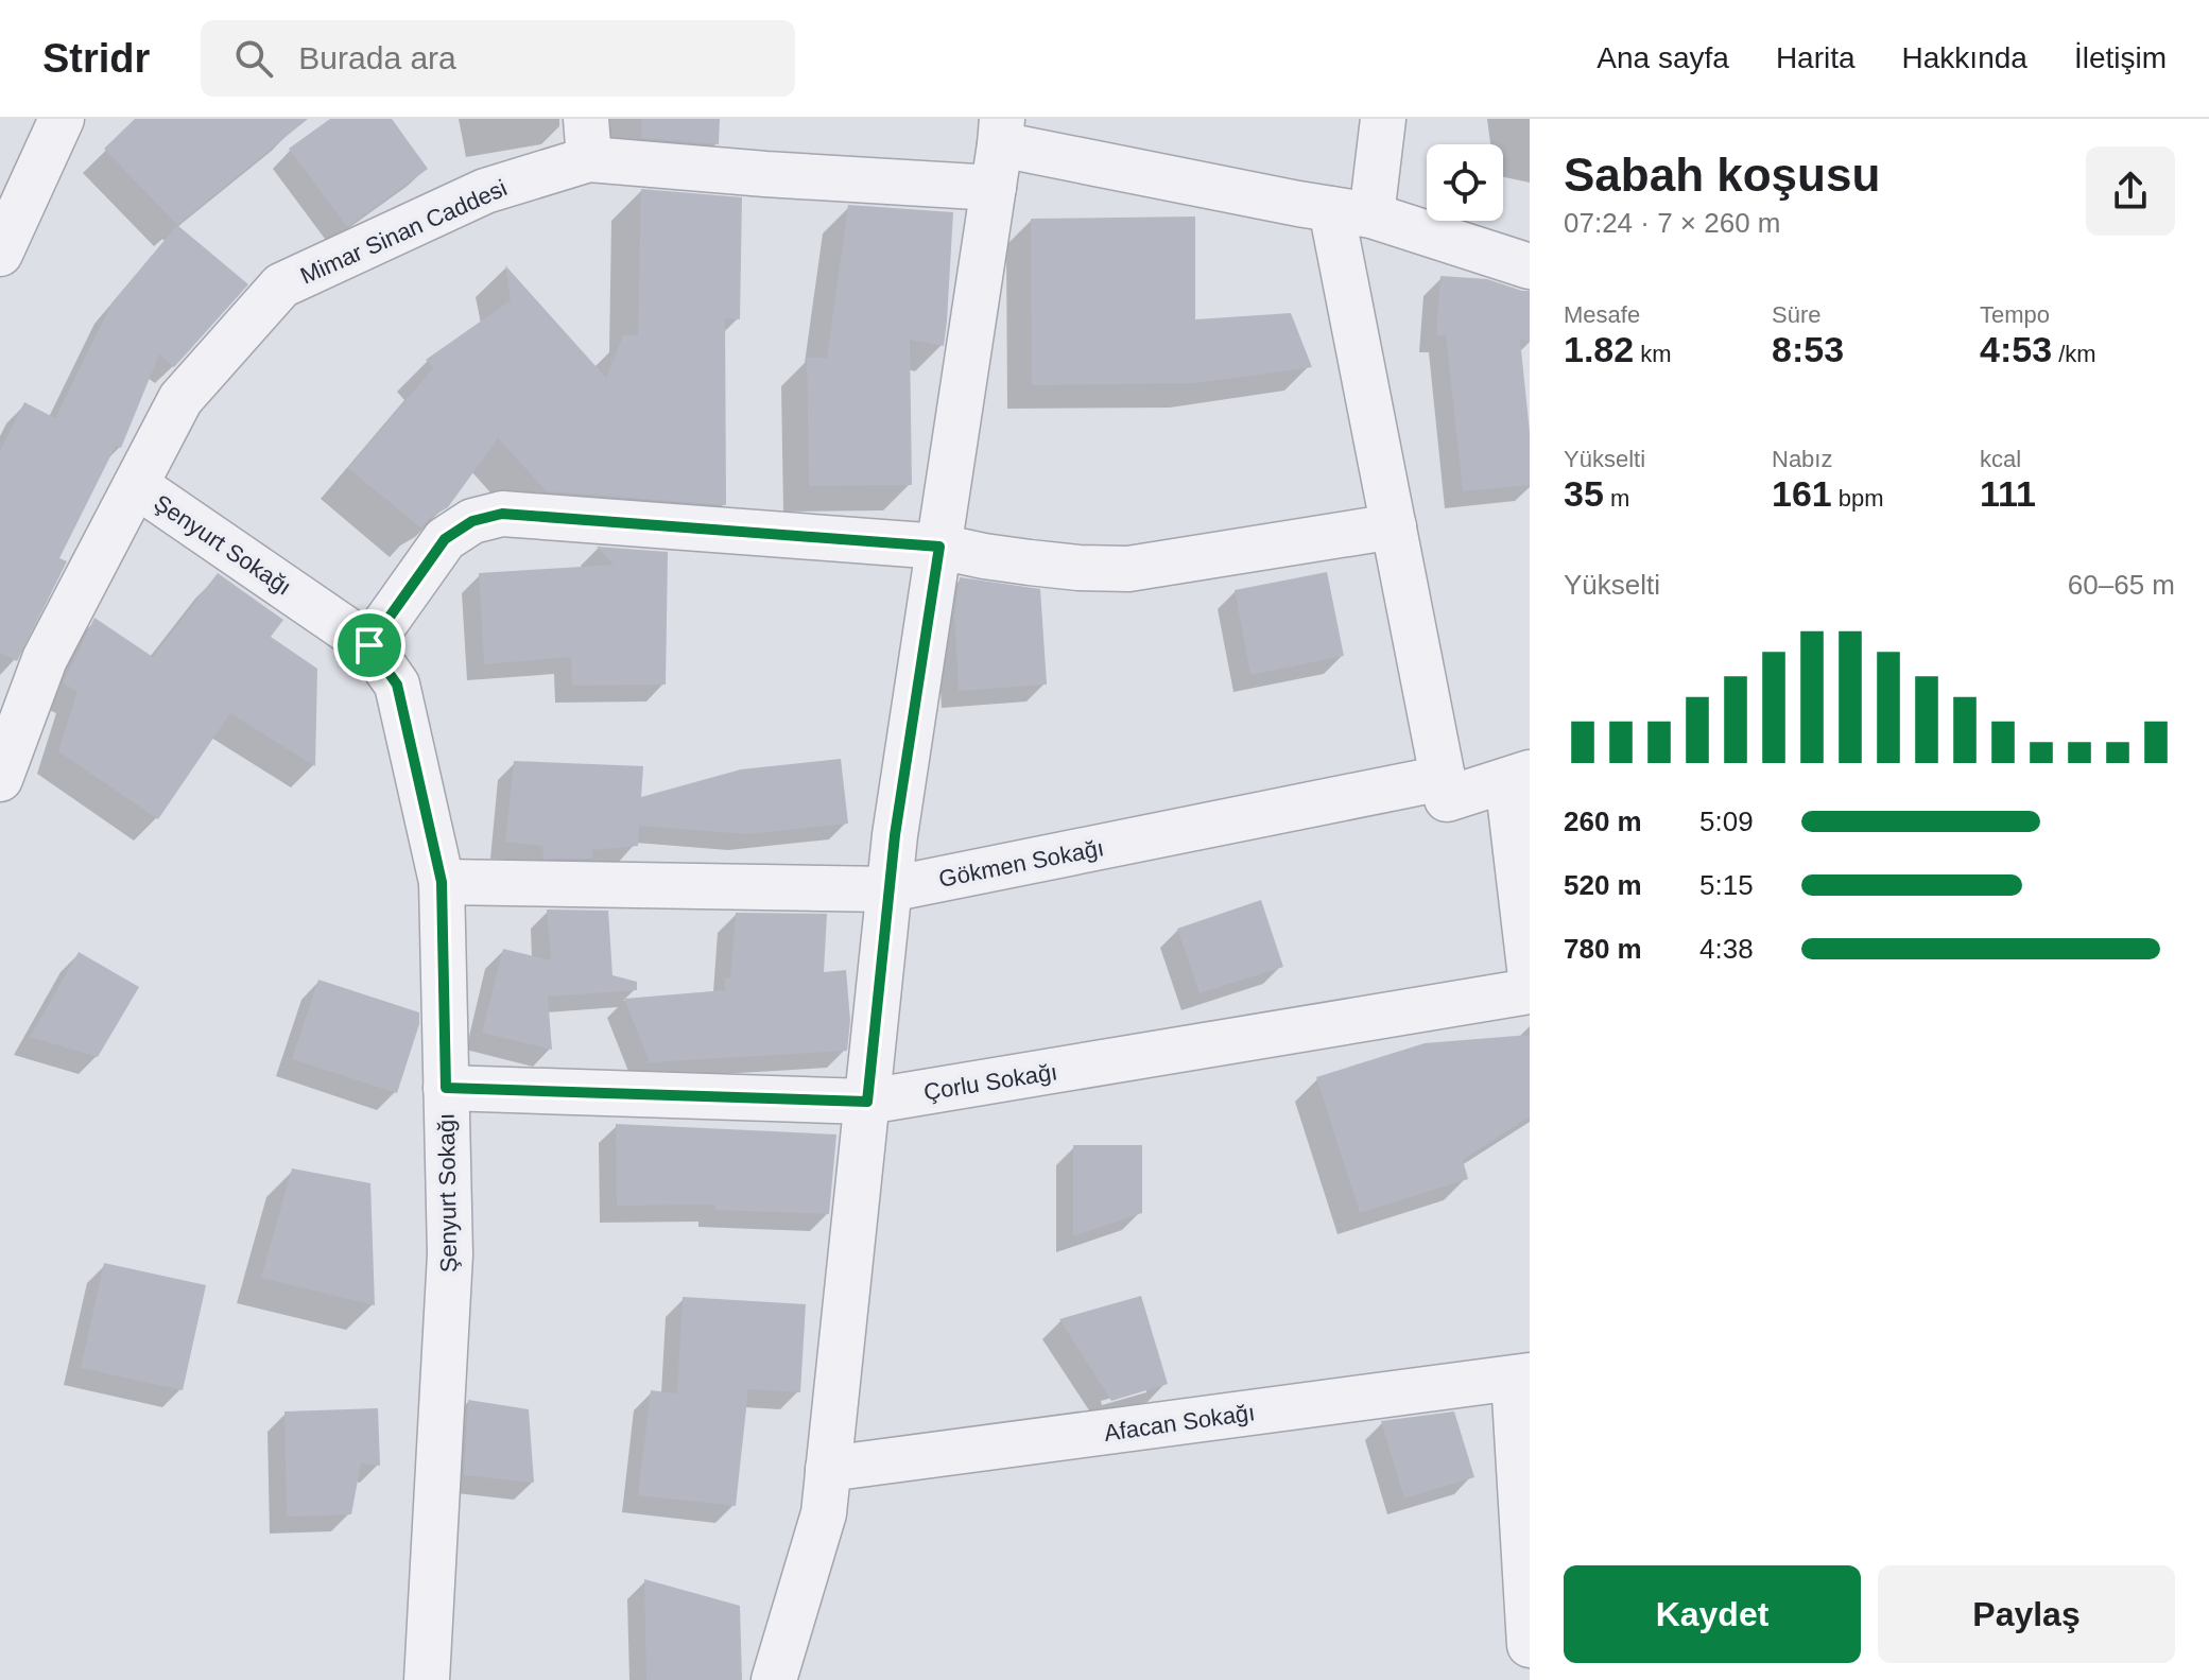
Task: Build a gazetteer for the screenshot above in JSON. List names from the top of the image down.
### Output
{
  "streets": {
    "street": [
      "Mimar Sinan Caddesi",
      "Şenyurt Sokağı",
      "Gökmen Sokağı",
      "Çorlu Sokağı",
      "Afacan Sokağı"
    ]
  },
  "crossings": [
    ["Mimar Sinan Caddesi", "Şenyurt Sokağı"],
    ["Şenyurt Sokağı", "Gökmen Sokağı"],
    ["Şenyurt Sokağı", "Çorlu Sokağı"]
  ],
  "page": {
    "header": "Stridr",
    "search": "Burada ara",
    "nav": [
      "Ana sayfa",
      "Harita",
      "Hakkında",
      "İletişim"
    ],
    "heading": ["Sabah koşusu", "07:24 · 7 × 260 m"],
    "stats": [
      ["Mesafe", "1.82 km"],
      ["Süre", "8:53"],
      ["Tempo", "4:53 /km"],
      ["Yükselti", "35 m"],
      ["Nabız", "161 bpm"],
      ["kcal", "111"]
    ],
    "chart": ["Yükselti", "60–65 m"],
    "list": [
      {
        "name": "260 m",
        "note": "5:09"
      },
      {
        "name": "520 m",
        "note": "5:15"
      },
      {
        "name": "780 m",
        "note": "4:38"
      }
    ],
    "buttons": ["Kaydet", "Paylaş"]
  }
}
